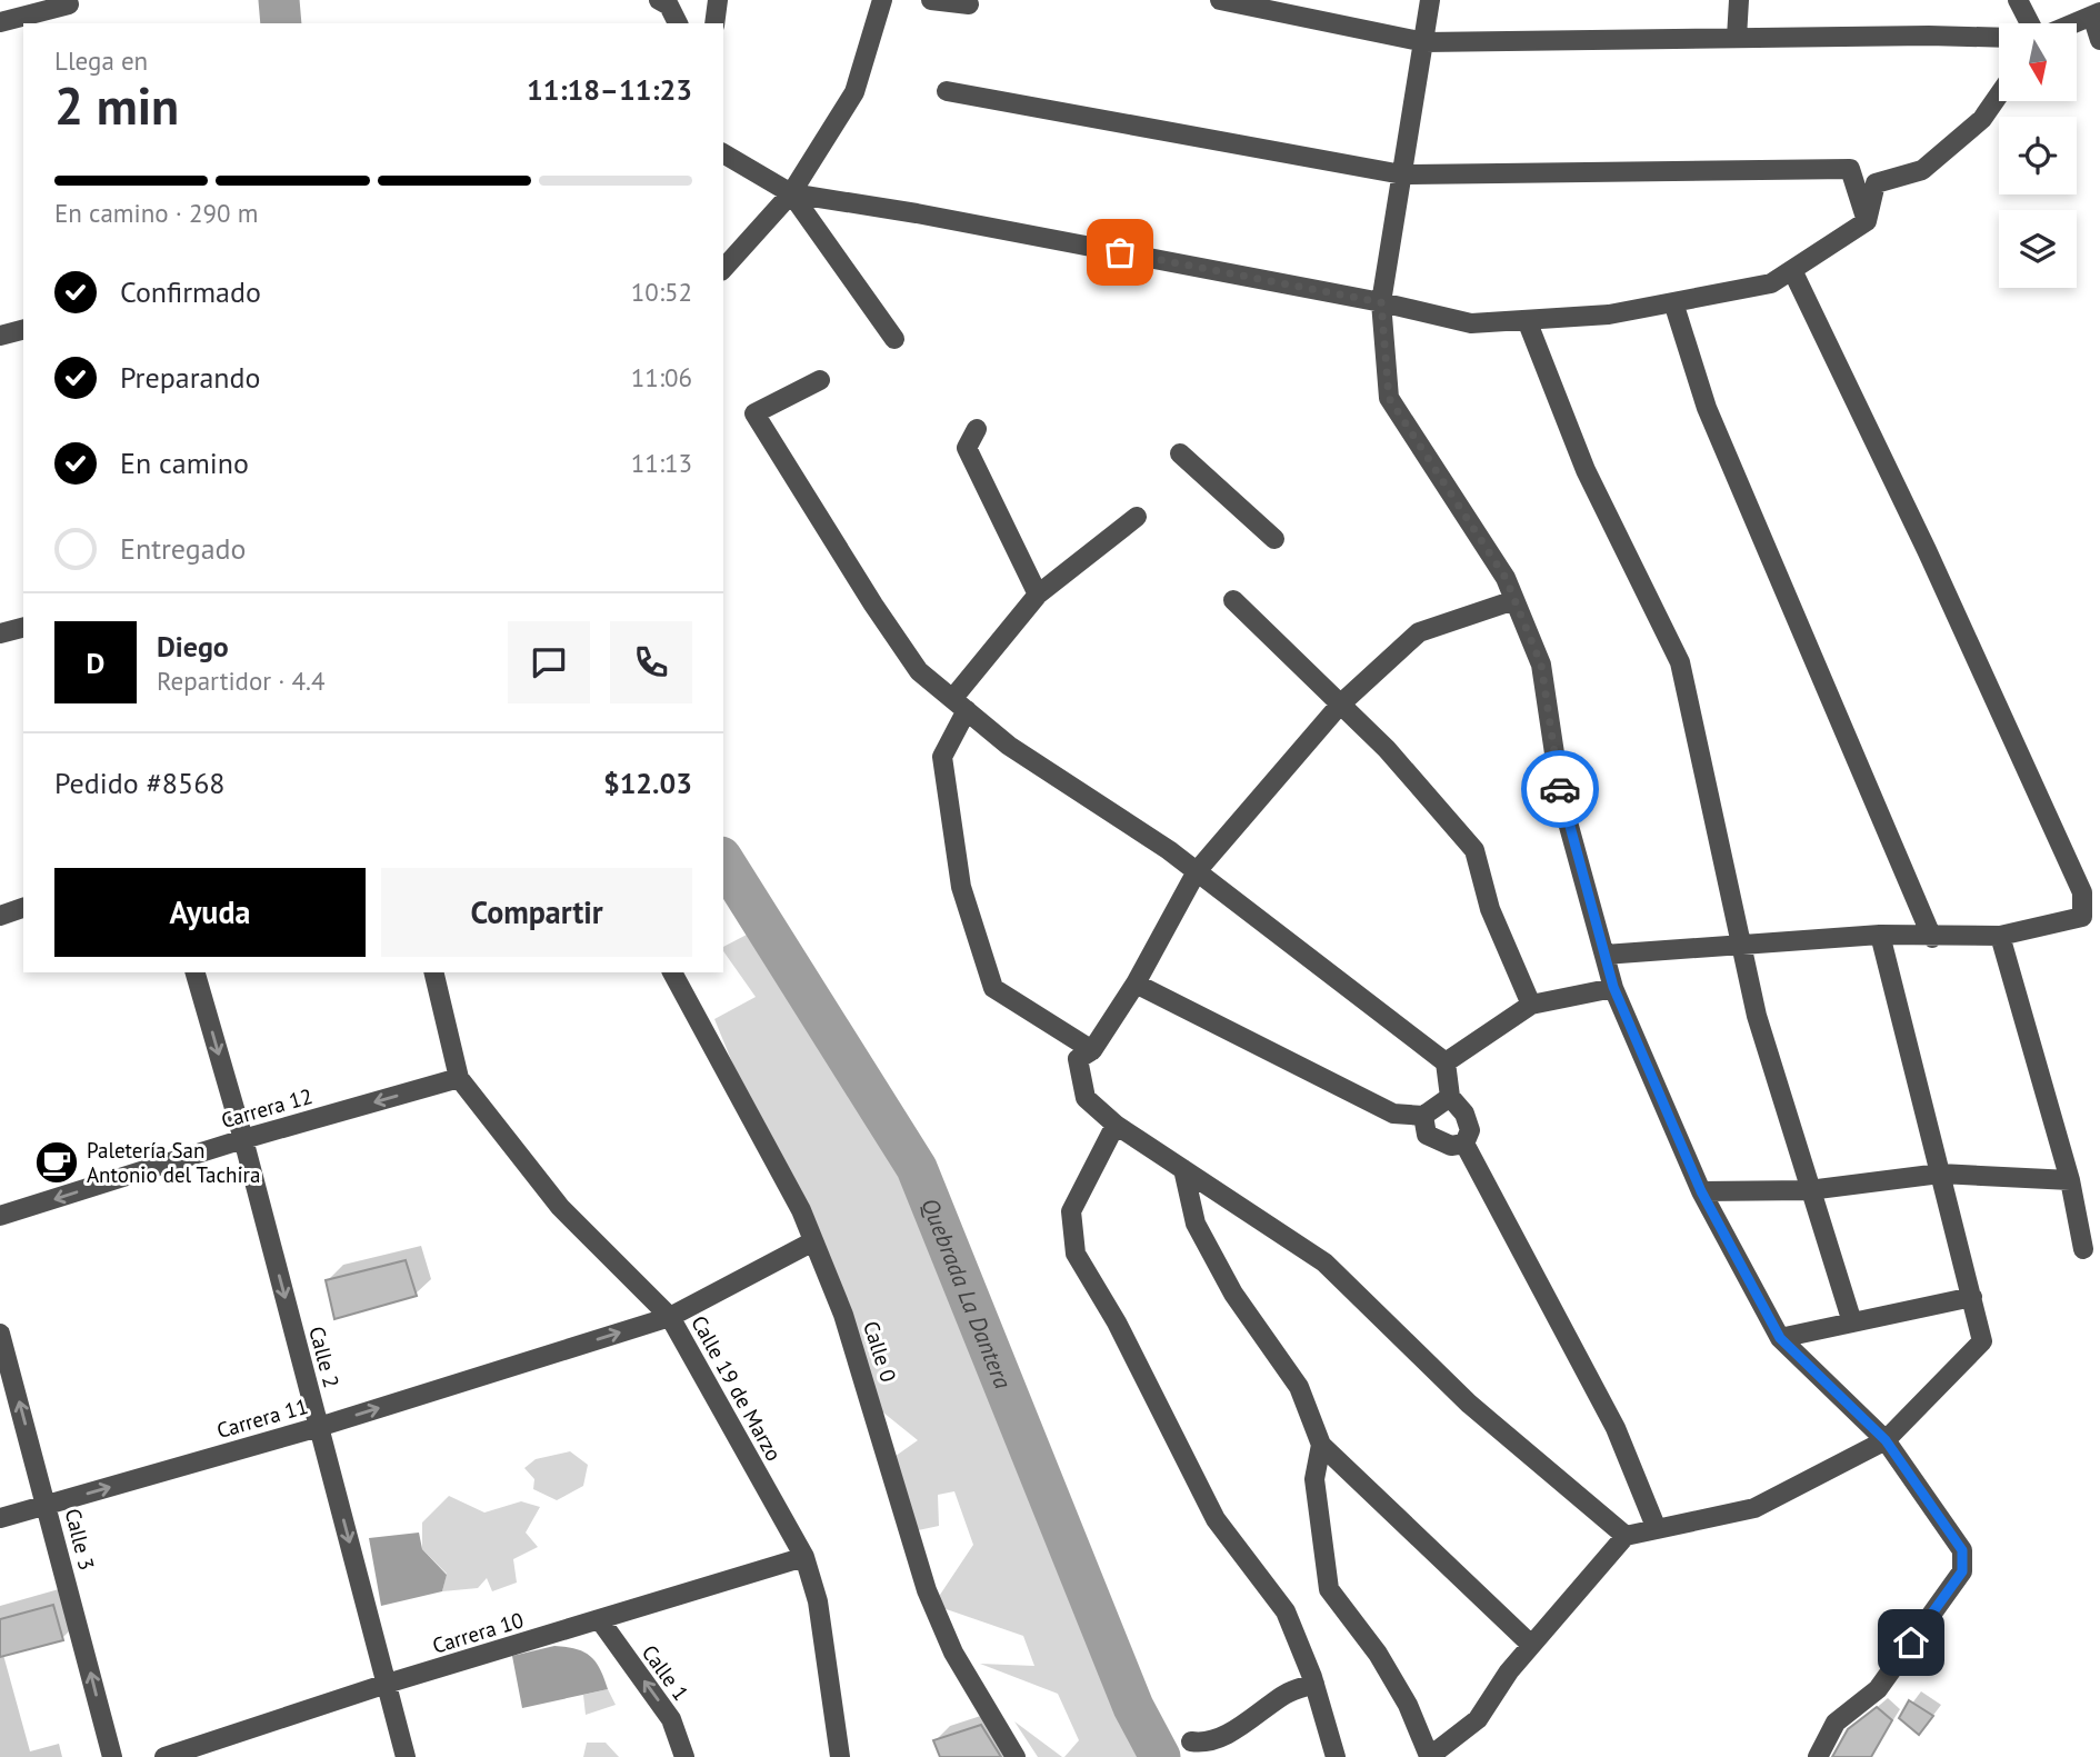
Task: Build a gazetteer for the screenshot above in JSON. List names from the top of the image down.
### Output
{
  "streets": {
    "street": [
      "Carrera 12",
      "Calle 0",
      "Calle 2",
      "Calle 19 de Marzo",
      "Carrera 11",
      "Calle 3",
      "Carrera 10",
      "Calle 1"
    ]
  },
  "crossings": [
    ["Carrera 12", "Calle 2"],
    ["Carrera 12", "Calle 19 de Marzo"],
    ["Calle 0", "Carrera 11"],
    ["Calle 2", "Carrera 11"],
    ["Calle 2", "Carrera 10"],
    ["Calle 19 de Marzo", "Carrera 11"],
    ["Calle 19 de Marzo", "Carrera 10"],
    ["Carrera 11", "Calle 3"],
    ["Carrera 10", "Calle 1"]
  ],
  "one_way": [
    "Carrera 12",
    "Calle 2",
    "Carrera 11",
    "Calle 3",
    "Calle 1"
  ],
  "water": ["Quebrada La Dantera"],
  "places": {
    "cafe": ["Paletería San Antonio del Tachira"]
  },
  "north": "bottom",
  "page": {
    "heading": ["2 min", "Llega en", "11:18–11:23"],
    "panel": [
      "Diego",
      "Repartidor · 4.4",
      "Pedido #8568",
      "$12.03"
    ],
    "bar": "En camino · 290 m",
    "list": [
      ["Confirmado", "10:52"],
      ["Preparando", "11:06"],
      ["En camino", "11:13"],
      "Entregado"
    ],
    "round": "D",
    "buttons": ["Ayuda", "Compartir"]
  }
}
